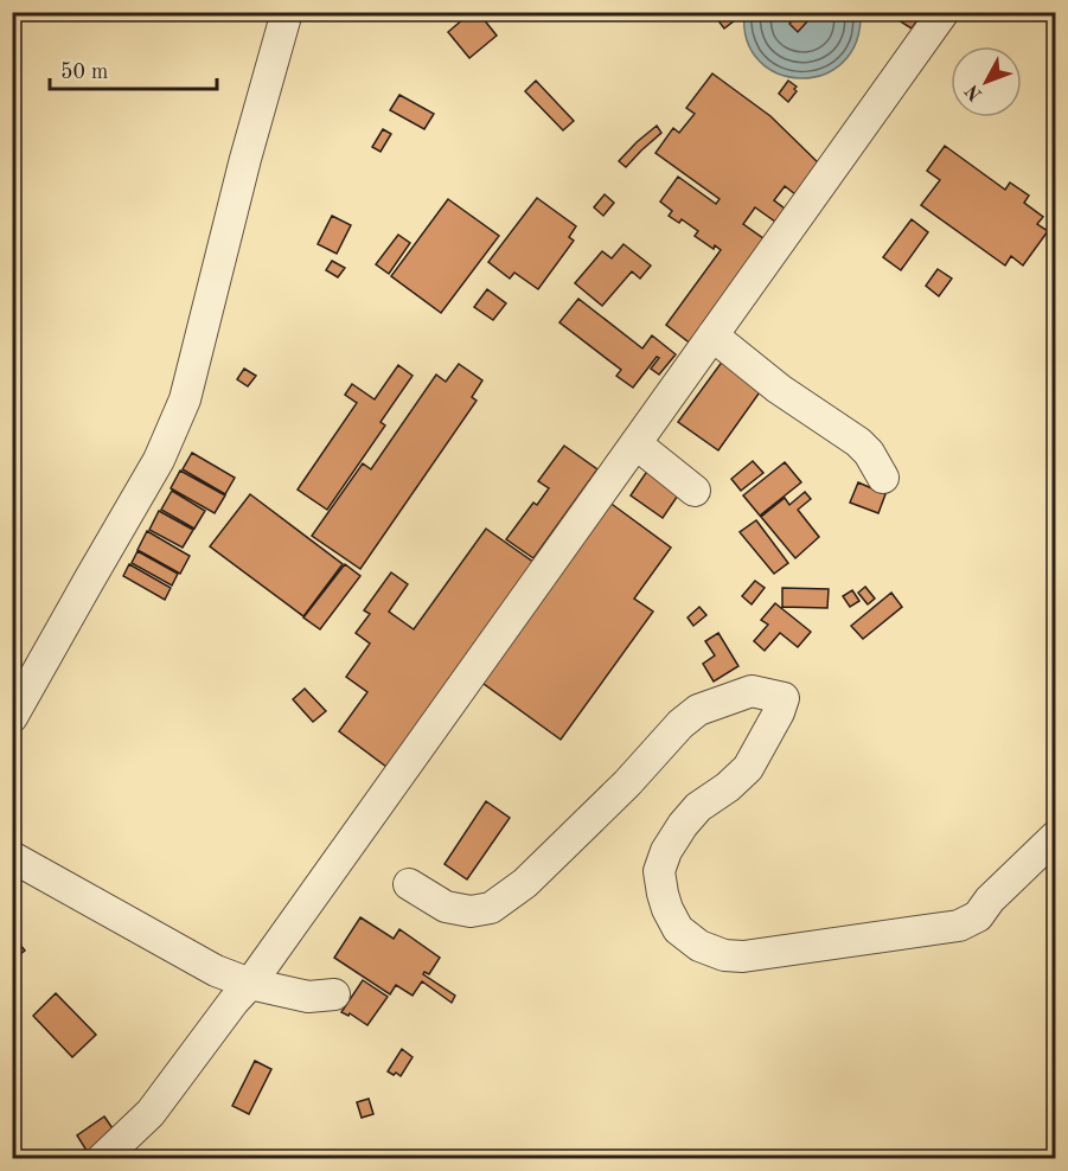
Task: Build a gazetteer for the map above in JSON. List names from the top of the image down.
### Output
{
  "scale_bar": "50 m",
  "north": "bottom left"
}
